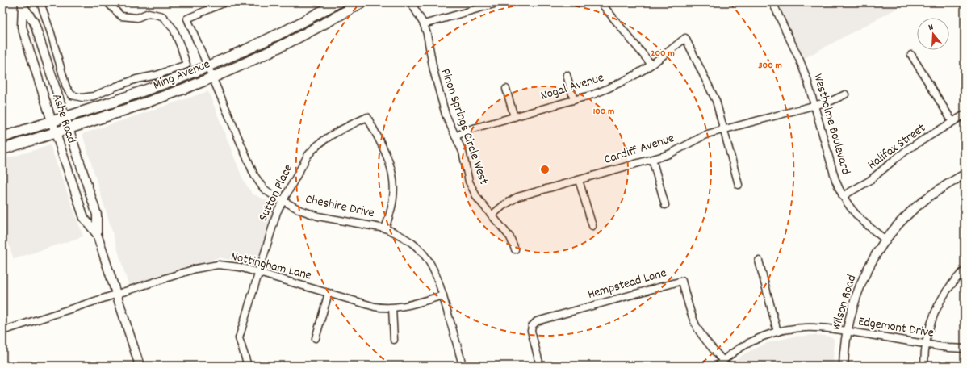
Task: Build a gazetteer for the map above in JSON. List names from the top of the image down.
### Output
{
  "streets": {
    "main road": ["Ming Avenue"],
    "street": [
      "Nogal Avenue",
      "Ashe Road",
      "Westholme Boulevard",
      "Pinon Springs Circle West",
      "Halifax Street",
      "Cardiff Avenue",
      "Sutton Place",
      "Cheshire Drive",
      "Nottingham Lane",
      "Hempstead Lane",
      "Wilson Road",
      "Edgemont Drive"
    ]
  },
  "crossings": [
    ["Ming Avenue", "Ashe Road"],
    ["Ming Avenue", "Cheshire Drive"],
    ["Nogal Avenue", "Pinon Springs Circle West"],
    ["Nogal Avenue", "Cardiff Avenue"],
    ["Ashe Road", "Nottingham Lane"],
    ["Westholme Boulevard", "Halifax Street"],
    ["Westholme Boulevard", "Cardiff Avenue"],
    ["Westholme Boulevard", "Wilson Road"],
    ["Pinon Springs Circle West", "Cardiff Avenue"],
    ["Sutton Place", "Cheshire Drive"],
    ["Sutton Place", "Nottingham Lane"],
    ["Cheshire Drive", "Nottingham Lane"],
    ["Hempstead Lane", "Edgemont Drive"],
    ["Wilson Road", "Edgemont Drive"]
  ],
  "north": "top",
  "rings": ["200 m", "300 m", "100 m"]
}
